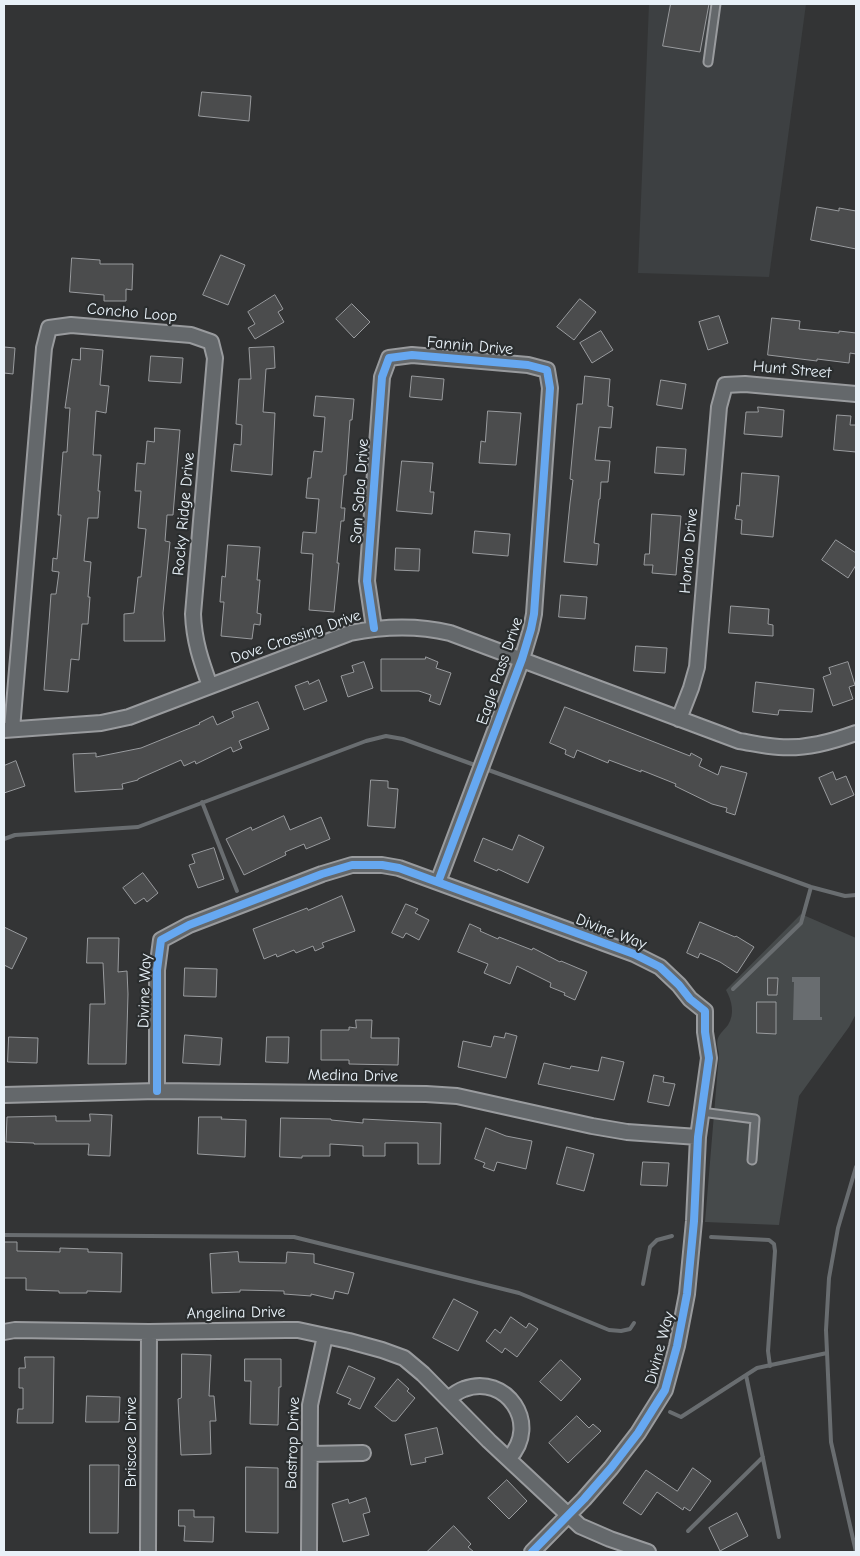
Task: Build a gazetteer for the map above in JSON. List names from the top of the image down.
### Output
{
  "streets": {
    "street": [
      "Concho Loop",
      "Fannin Drive",
      "Hunt Street",
      "San Saba Drive",
      "Rocky Ridge Drive",
      "Hondo Drive",
      "Dove Crossing Drive",
      "Eagle Pass Drive",
      "Divine Way",
      "Medina Drive",
      "Angelina Drive",
      "Briscoe Drive",
      "Bastrop Drive"
    ]
  },
  "crossings": [
    ["Concho Loop", "Rocky Ridge Drive"],
    ["Concho Loop", "Dove Crossing Drive"],
    ["Fannin Drive", "San Saba Drive"],
    ["Fannin Drive", "Eagle Pass Drive"],
    ["Hunt Street", "Hondo Drive"],
    ["San Saba Drive", "Dove Crossing Drive"],
    ["Rocky Ridge Drive", "Dove Crossing Drive"],
    ["Hondo Drive", "Dove Crossing Drive"],
    ["Dove Crossing Drive", "Eagle Pass Drive"],
    ["Eagle Pass Drive", "Divine Way"],
    ["Divine Way", "Medina Drive"],
    ["Divine Way", "Angelina Drive"],
    ["Angelina Drive", "Briscoe Drive"],
    ["Angelina Drive", "Bastrop Drive"]
  ]
}
